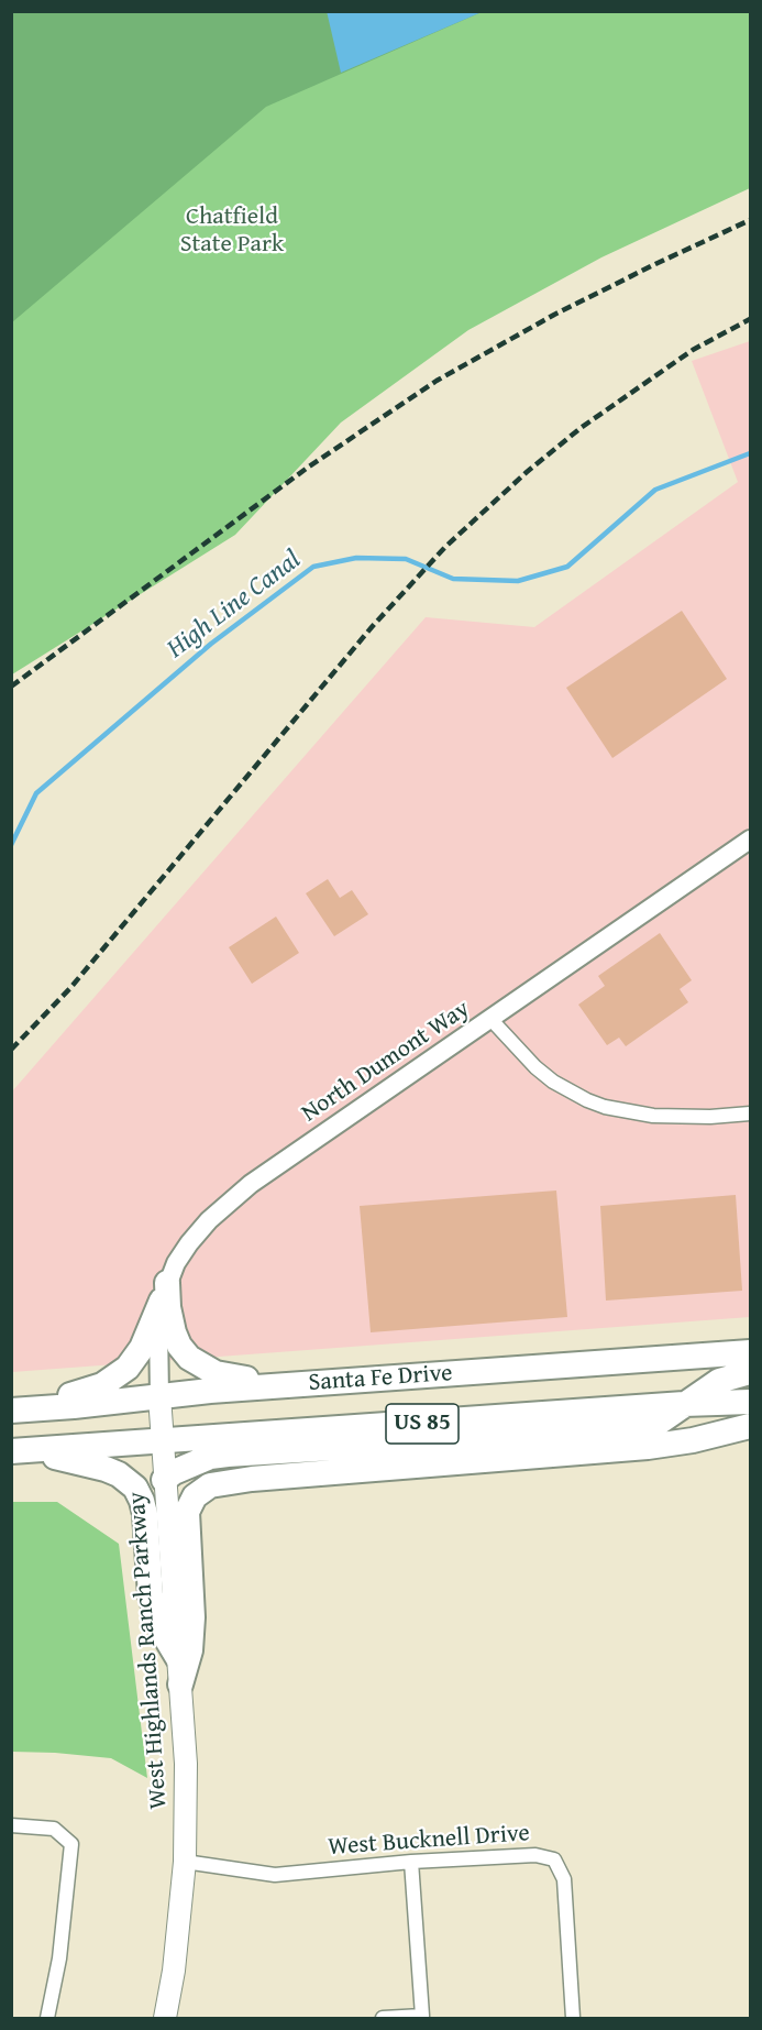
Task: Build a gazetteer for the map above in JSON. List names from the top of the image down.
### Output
{
  "streets": {
    "highway": ["Santa Fe Drive", "US 85"],
    "main road": ["West Highlands Ranch Parkway"],
    "street": ["North Dumont Way", "West Bucknell Drive"]
  },
  "crossings": [
    ["North Dumont Way", "Santa Fe Drive"],
    ["North Dumont Way", "West Highlands Ranch Parkway"],
    ["Santa Fe Drive", "West Highlands Ranch Parkway"],
    ["West Highlands Ranch Parkway", "West Bucknell Drive"]
  ],
  "water": ["High Line Canal"],
  "parks": ["Chatfield State Park"]
}
